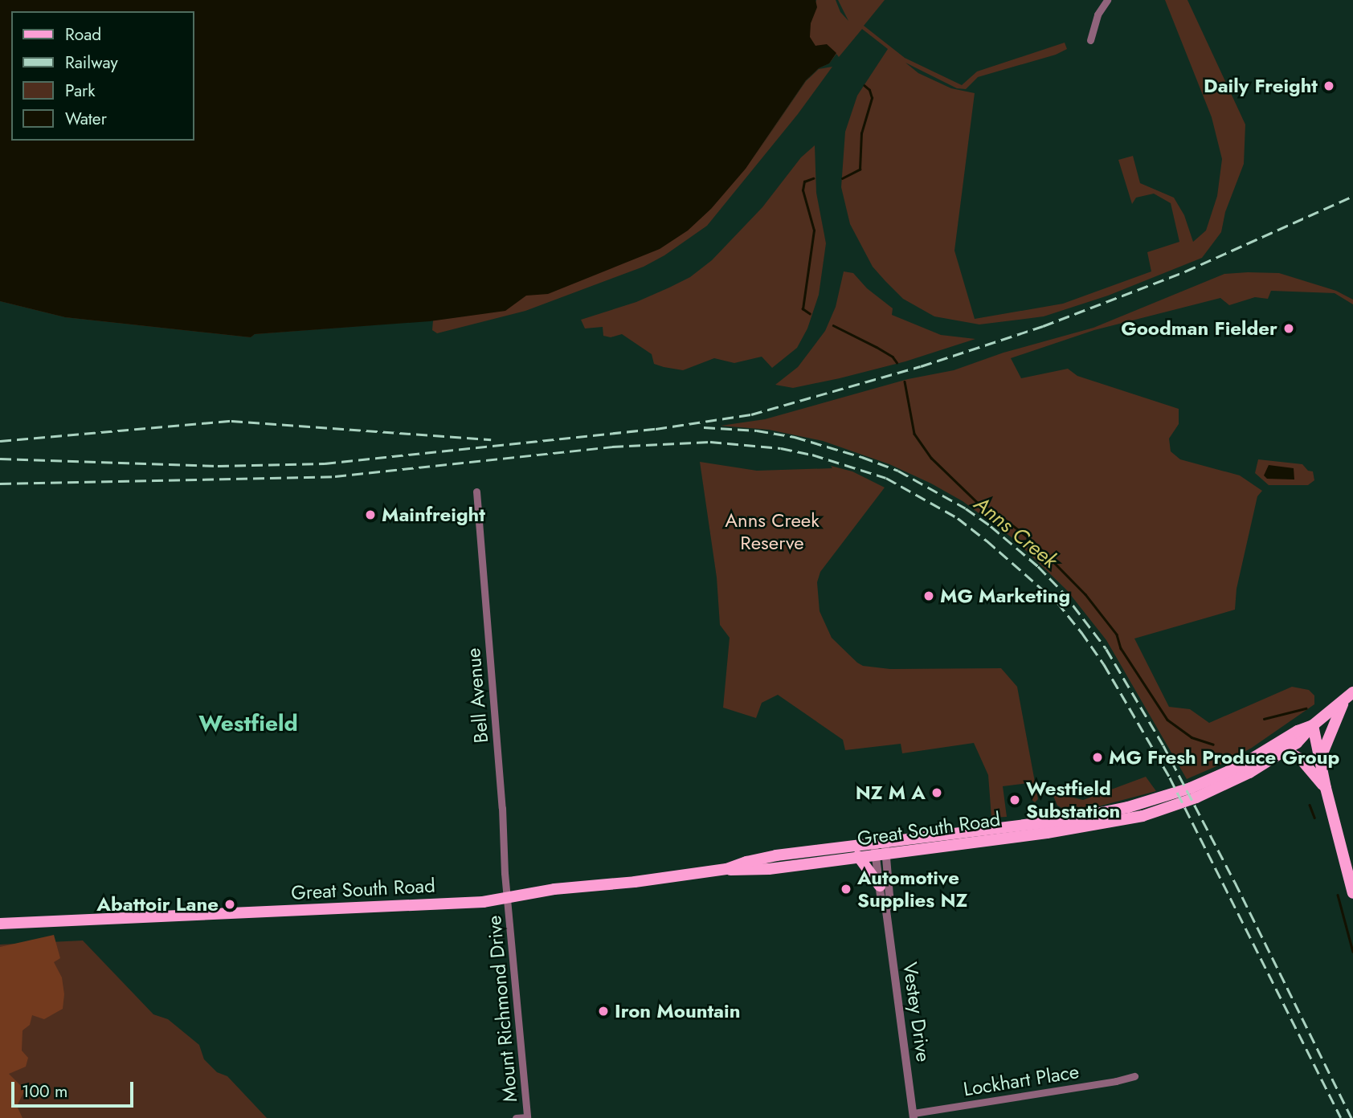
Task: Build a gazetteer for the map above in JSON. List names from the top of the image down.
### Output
{
  "streets": {
    "main road": ["Great South Road"],
    "street": [
      "Bell Avenue",
      "Mount Richmond Drive",
      "Vestey Drive",
      "Lockhart Place"
    ]
  },
  "crossings": [
    ["Bell Avenue", "Great South Road"],
    ["Bell Avenue", "Mount Richmond Drive"],
    ["Great South Road", "Mount Richmond Drive"],
    ["Great South Road", "Vestey Drive"],
    ["Vestey Drive", "Lockhart Place"]
  ],
  "districts": ["Westfield"],
  "water": ["Anns Creek"],
  "parks": ["Anns Creek Reserve"],
  "places": [
    "Daily Freight",
    "Goodman Fielder",
    "Mainfreight",
    "MG Marketing",
    "MG Fresh Produce Group",
    "NZ M A",
    "Westfield Substation",
    "Automotive Supplies NZ",
    "Abattoir Lane",
    "Iron Mountain"
  ],
  "legend": [
    "Road",
    "Railway",
    "Park",
    "Water"
  ],
  "scale_bar": "100 m"
}
